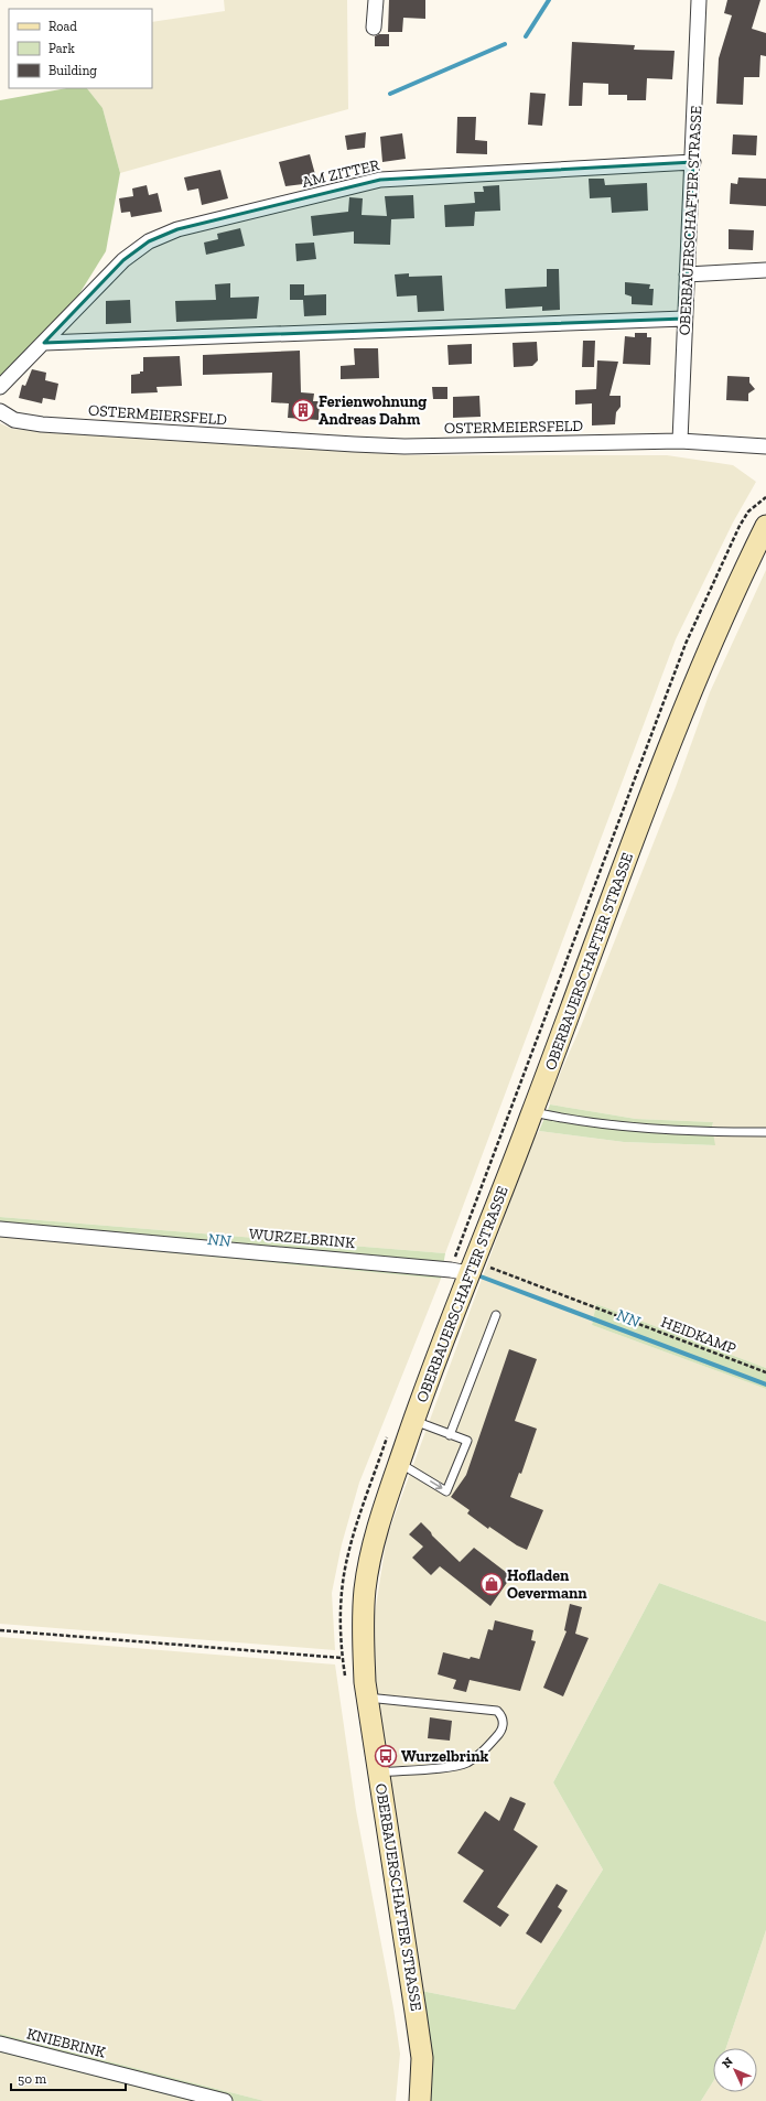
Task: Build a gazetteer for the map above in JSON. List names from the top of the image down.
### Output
{
  "streets": {
    "main road": ["OBERBAUERSCHAFTER STRASSE"],
    "street": [
      "AM ZITTER",
      "OSTERMEIERSFELD",
      "WURZELBRINK",
      "KNIEBRINK"
    ],
    "path": ["HEIDKAMP"]
  },
  "crossings": [
    ["AM ZITTER", "OBERBAUERSCHAFTER STRASSE"],
    ["OBERBAUERSCHAFTER STRASSE", "OSTERMEIERSFELD"],
    ["OBERBAUERSCHAFTER STRASSE", "WURZELBRINK"],
    ["OBERBAUERSCHAFTER STRASSE", "HEIDKAMP"],
    ["WURZELBRINK", "HEIDKAMP"]
  ],
  "water": ["NN"],
  "places": {
    "building": ["Ferienwohnung Andreas Dahm"],
    "shop": ["Hofladen Oevermann"],
    "bus stop": ["Wurzelbrink"]
  },
  "legend": ["Road", "Park", "Building"],
  "scale_bar": "50 m",
  "north": "top left"
}
